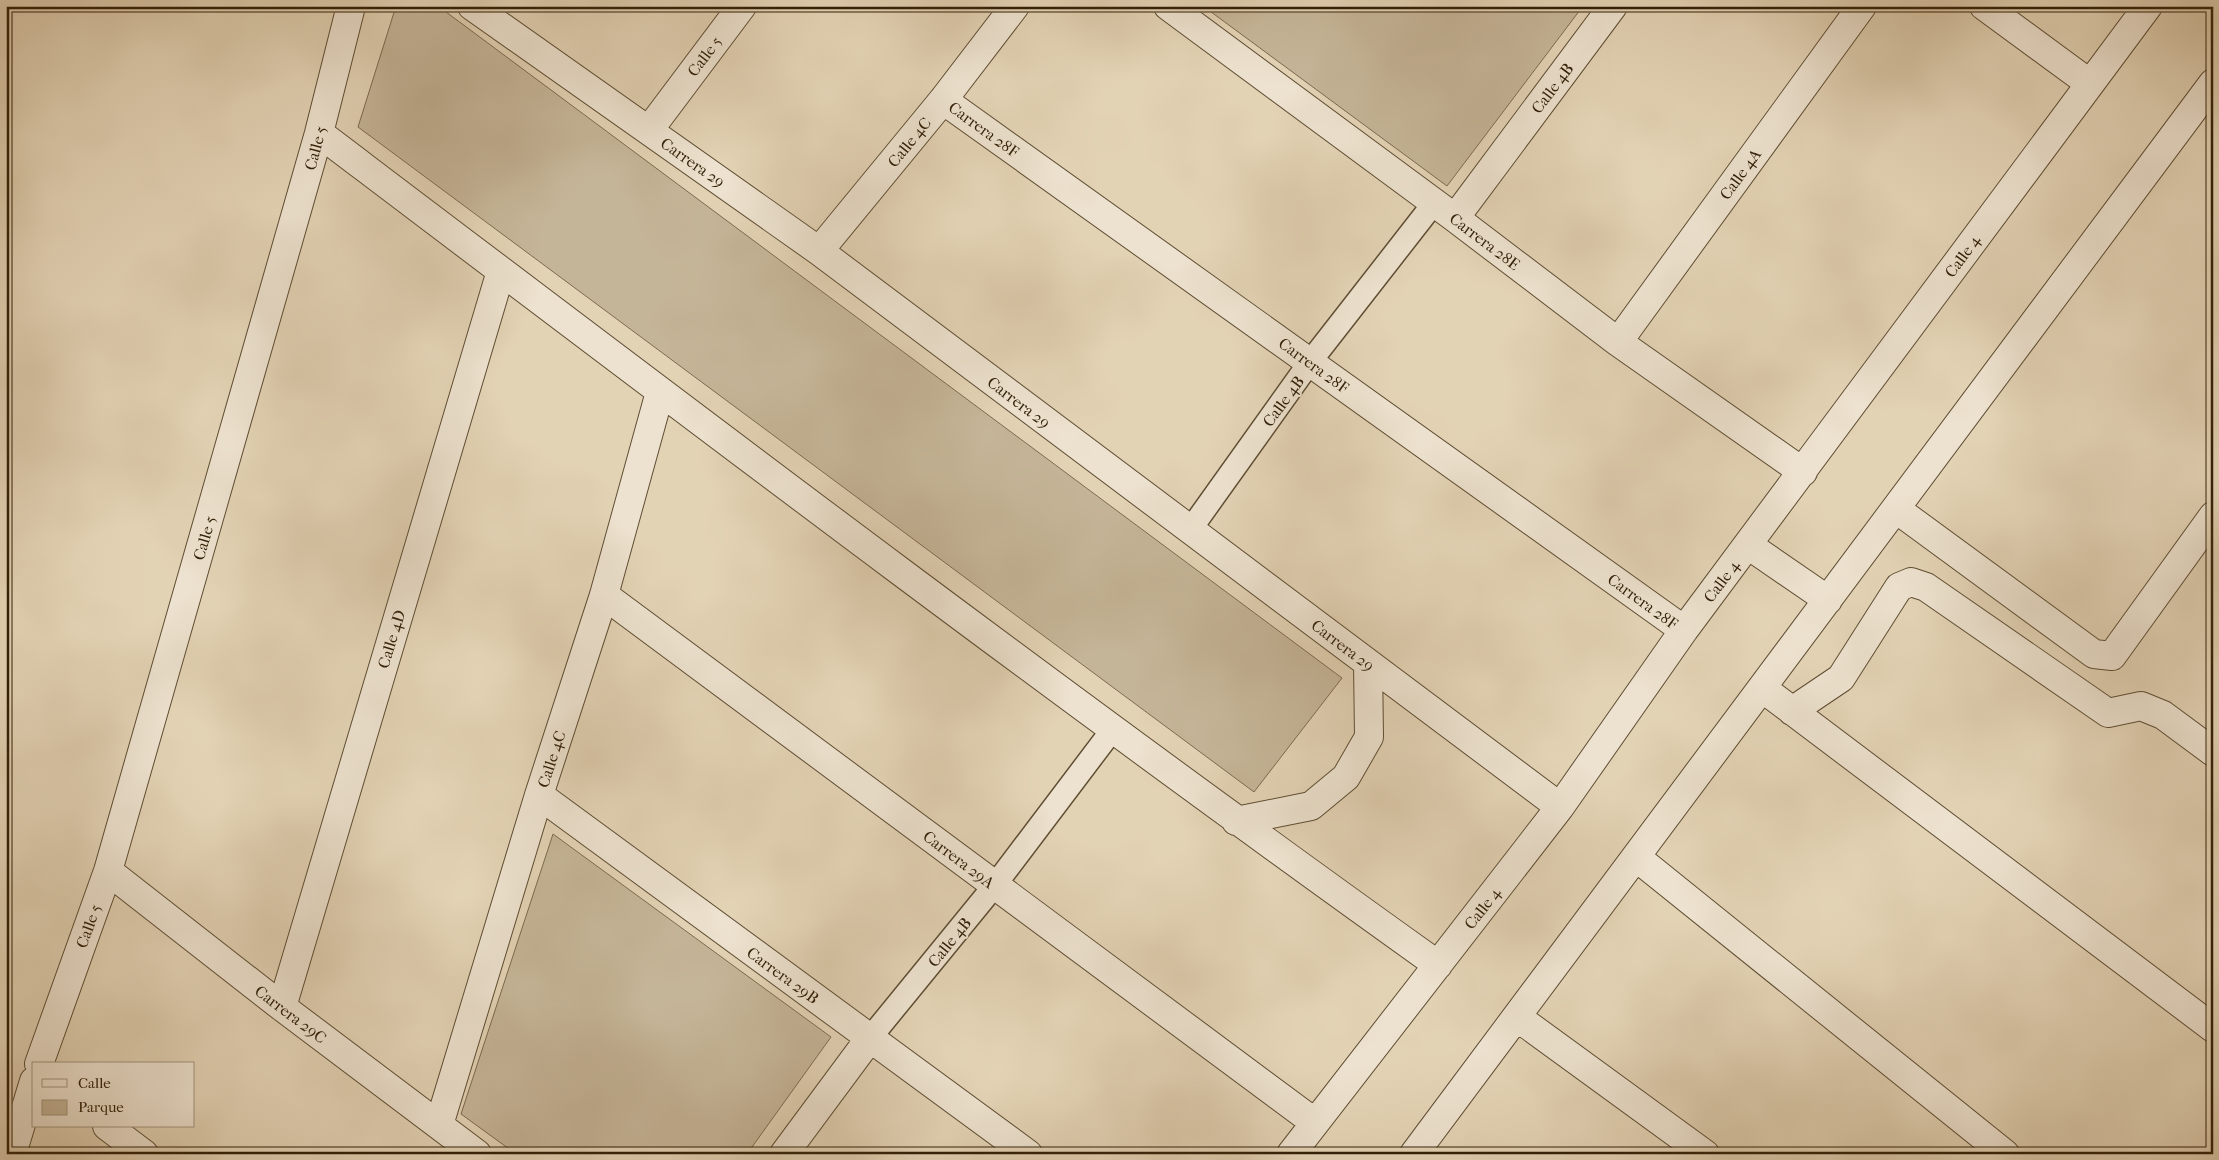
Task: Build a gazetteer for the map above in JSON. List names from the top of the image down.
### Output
{
  "streets": {
    "street": [
      "Calle 5",
      "Calle 4B",
      "Carrera 28F",
      "Calle 4C",
      "Carrera 29",
      "Calle 4A",
      "Carrera 28E",
      "Calle 4",
      "Calle 4D",
      "Carrera 29A",
      "Carrera 29B",
      "Carrera 29C"
    ]
  },
  "crossings": [
    ["Calle 5", "Carrera 29"],
    ["Calle 5", "Carrera 29C"],
    ["Calle 4B", "Carrera 28F"],
    ["Calle 4B", "Carrera 29"],
    ["Calle 4B", "Carrera 28E"],
    ["Calle 4B", "Carrera 29A"],
    ["Calle 4B", "Carrera 29B"],
    ["Carrera 28F", "Calle 4C"],
    ["Carrera 28F", "Calle 4"],
    ["Calle 4C", "Carrera 29"],
    ["Calle 4C", "Carrera 29A"],
    ["Calle 4C", "Carrera 29B"],
    ["Calle 4C", "Carrera 29C"],
    ["Carrera 29", "Calle 4"],
    ["Calle 4A", "Carrera 28E"],
    ["Carrera 28E", "Calle 4"],
    ["Calle 4", "Carrera 29A"],
    ["Calle 4D", "Carrera 29C"]
  ],
  "legend": ["Calle", "Parque"]
}
